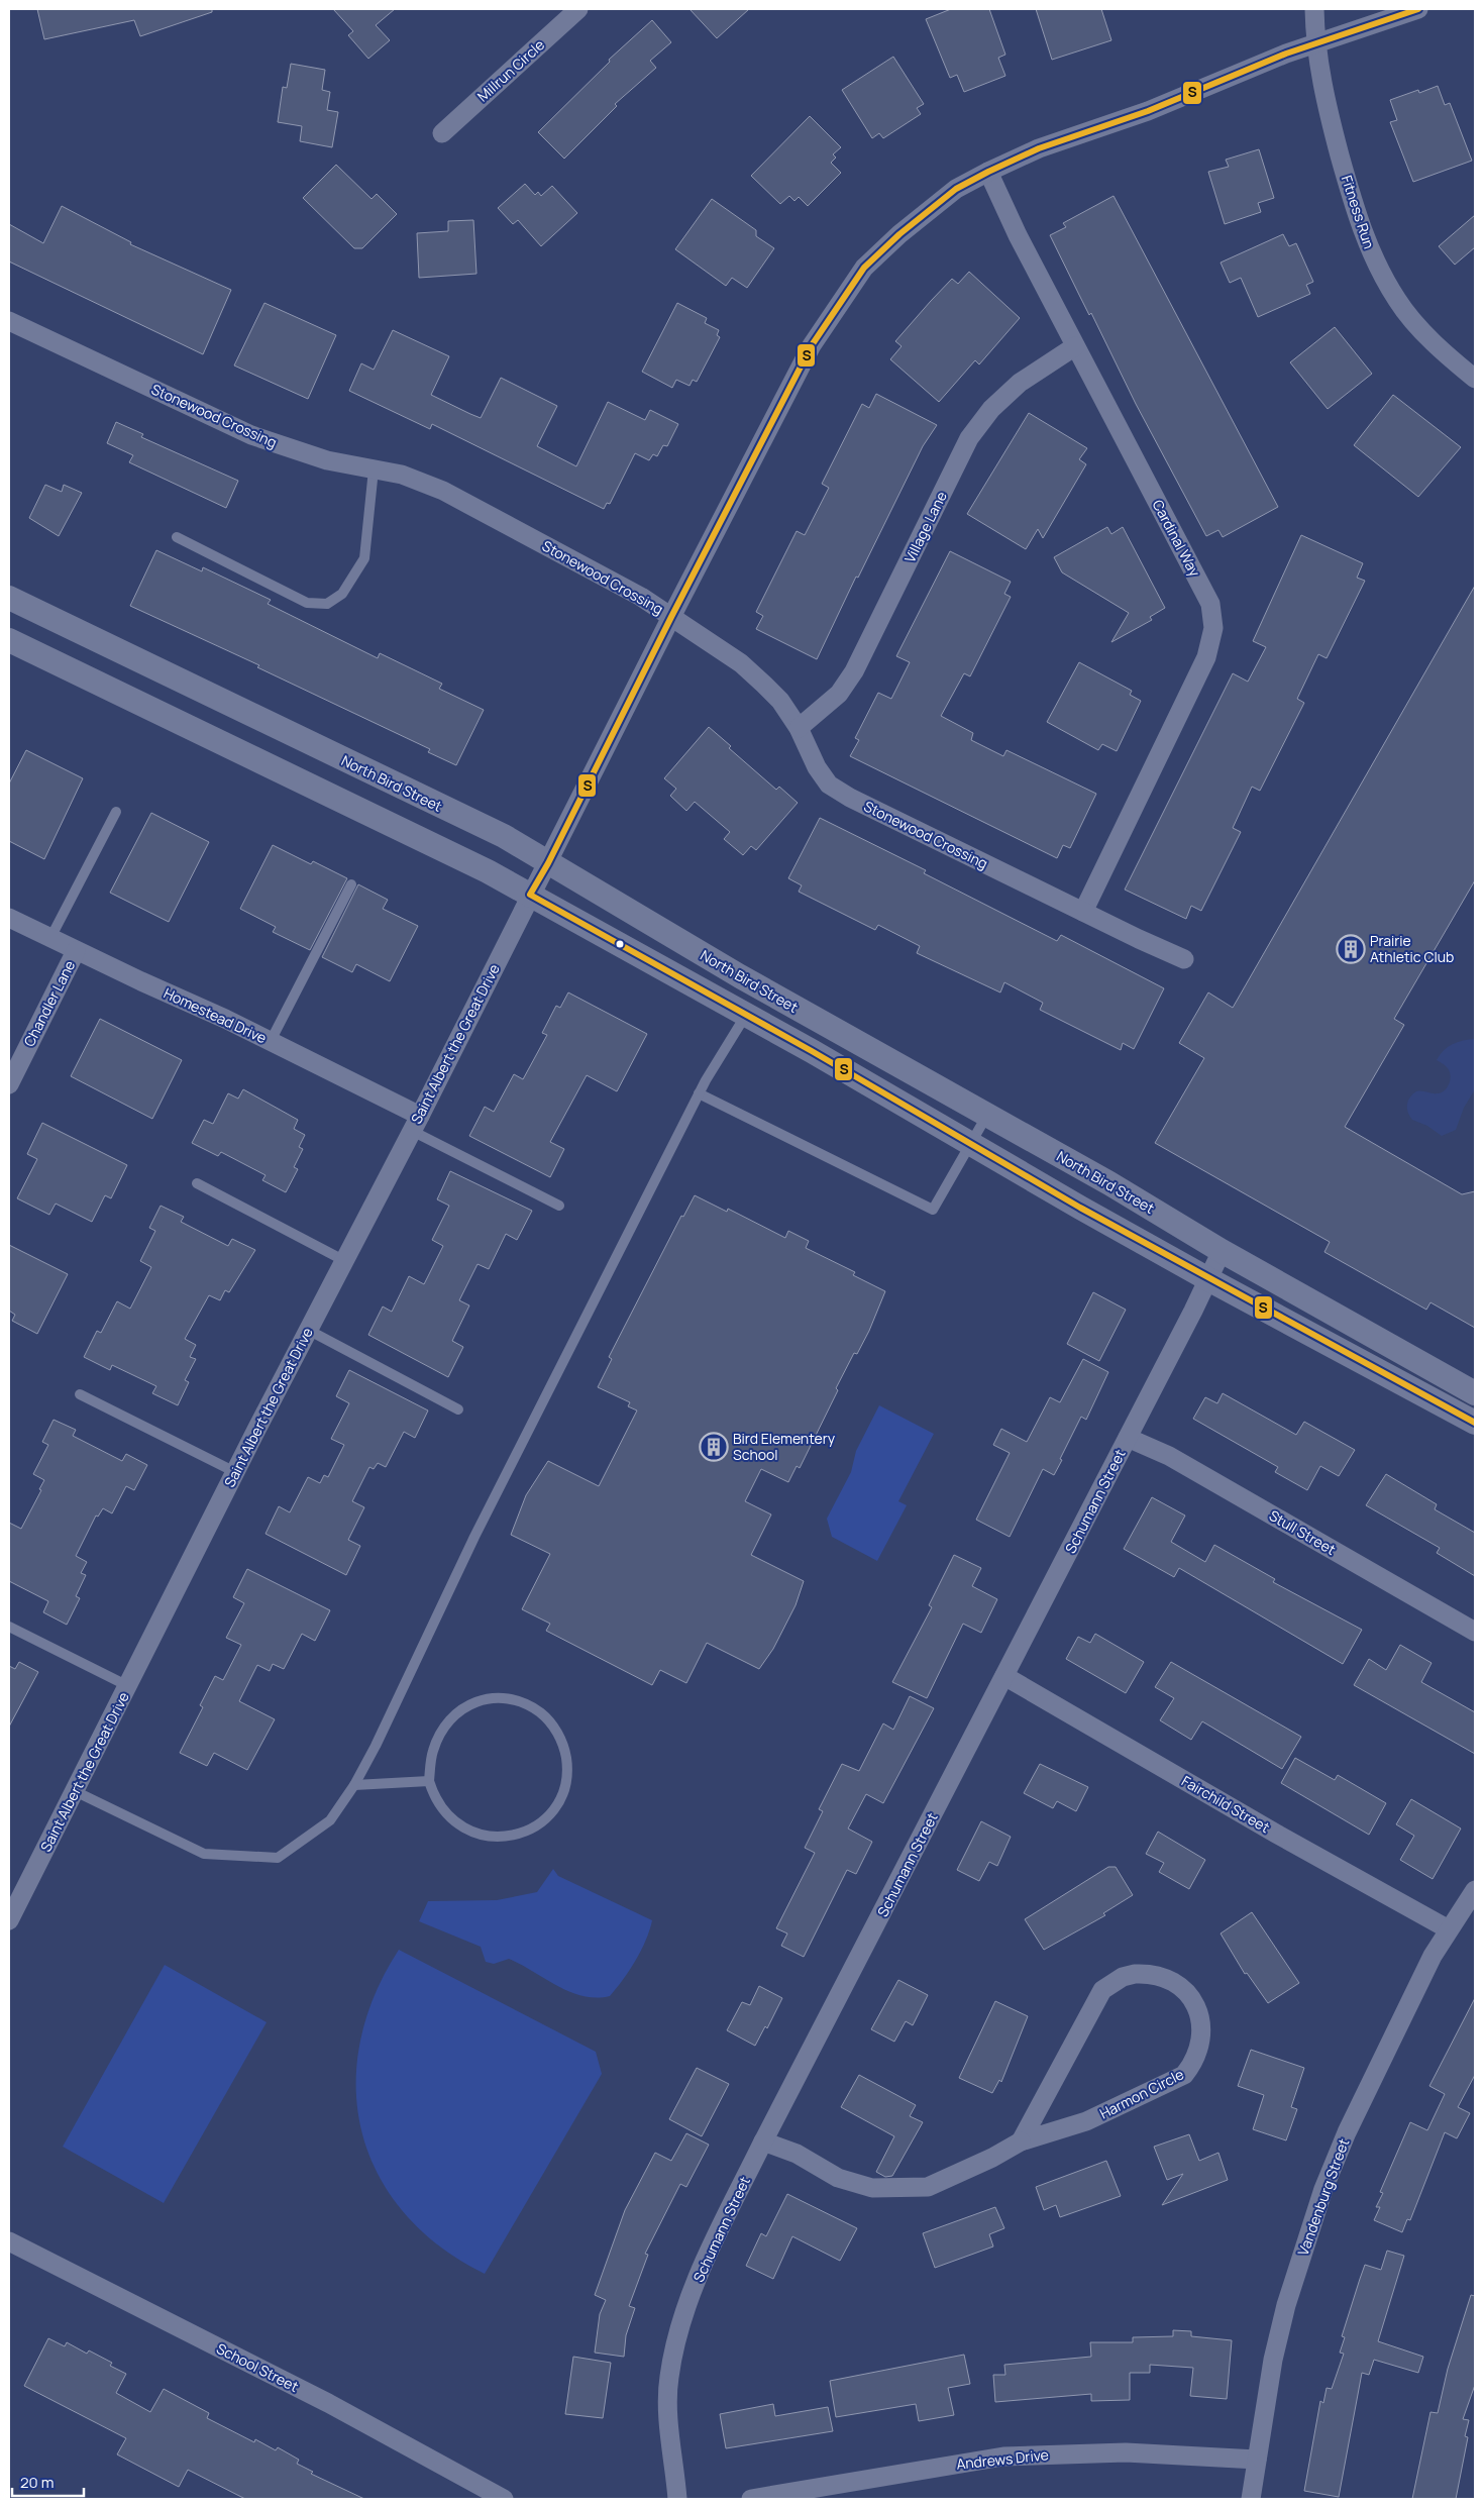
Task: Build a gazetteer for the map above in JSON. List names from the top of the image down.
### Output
{
  "streets": {
    "street": [
      "Millrun Circle",
      "Fitness Run",
      "Stonewood Crossing",
      "Village Lane",
      "Cardinal Way",
      "North Bird Street",
      "Chandler Lane",
      "Homestead Drive",
      "Saint Albert the Great Drive",
      "Schumann Street",
      "Stull Street",
      "Fairchild Street",
      "Harmon Circle",
      "Vandenburg Street",
      "School Street",
      "Andrews Drive"
    ]
  },
  "crossings": [
    ["Fitness Run", "Saint Albert the Great Drive"],
    ["Stonewood Crossing", "Village Lane"],
    ["Stonewood Crossing", "Cardinal Way"],
    ["Stonewood Crossing", "Saint Albert the Great Drive"],
    ["Village Lane", "Cardinal Way"],
    ["Cardinal Way", "Saint Albert the Great Drive"],
    ["North Bird Street", "Saint Albert the Great Drive"],
    ["North Bird Street", "Schumann Street"],
    ["Chandler Lane", "Homestead Drive"],
    ["Homestead Drive", "Saint Albert the Great Drive"],
    ["Schumann Street", "Stull Street"],
    ["Schumann Street", "Fairchild Street"],
    ["Schumann Street", "Harmon Circle"],
    ["Fairchild Street", "Vandenburg Street"],
    ["Vandenburg Street", "Andrews Drive"]
  ],
  "places": {
    "building": ["Prairie Athletic Club", "Bird Elementery School"]
  },
  "lines": ["transit line S"],
  "scale_bar": "20 m"
}
